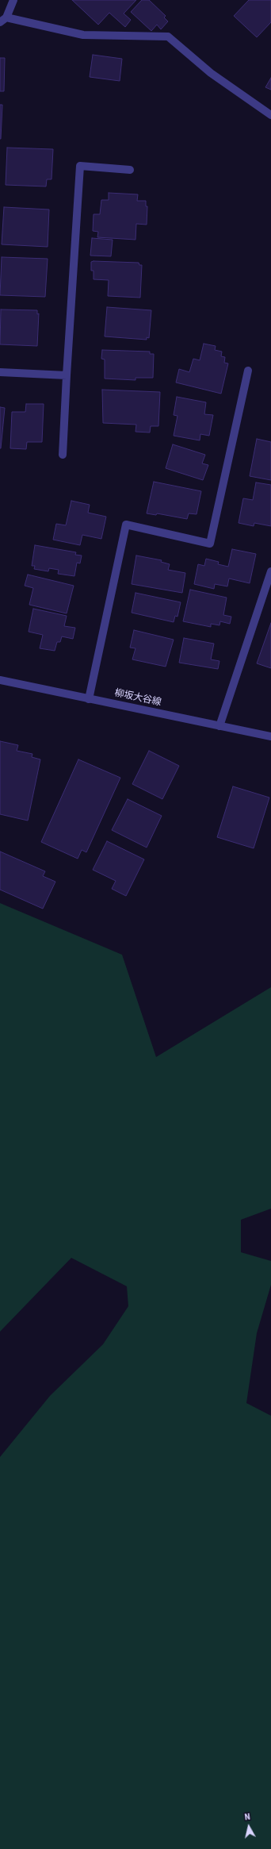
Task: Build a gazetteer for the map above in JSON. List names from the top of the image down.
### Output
{
  "streets": {
    "street": ["柳坂大谷線"]
  },
  "north": "top"
}
